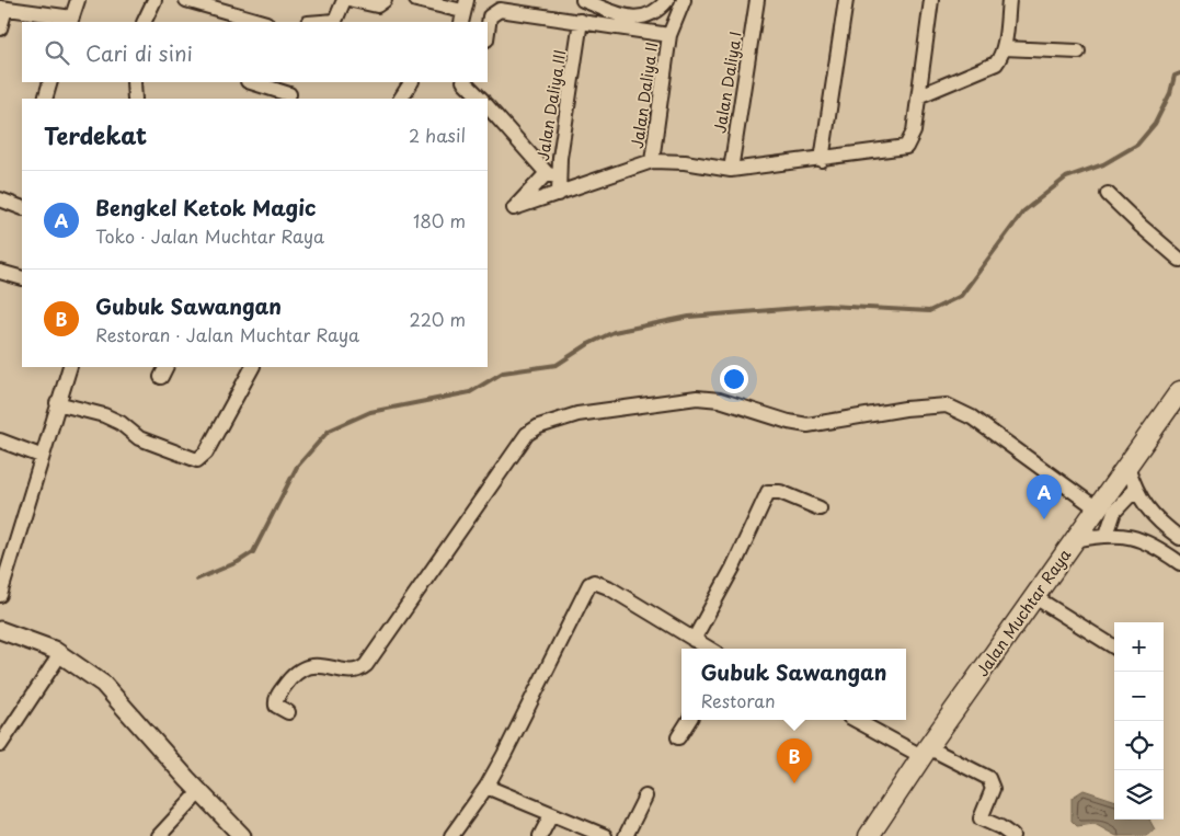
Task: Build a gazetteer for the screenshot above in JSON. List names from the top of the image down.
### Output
{
  "streets": {
    "highway": ["Jalan Muchtar Raya"],
    "street": ["Jalan Daliya I", "Jalan Daliya II", "Jalan Daliya III"]
  },
  "page": {
    "search": "Cari di sini",
    "heading": ["Terdekat", "2 hasil"],
    "list": [
      {
        "mark": "A",
        "name": "Bengkel Ketok Magic",
        "note": "Toko · Jalan Muchtar Raya",
        "value": "180 m"
      },
      {
        "mark": "B",
        "name": "Gubuk Sawangan",
        "note": "Restoran · Jalan Muchtar Raya",
        "value": "220 m"
      }
    ],
    "pins": ["A", "B"],
    "map_buttons": ["+", "−"],
    "popup": ["Gubuk Sawangan", "Restoran"]
  }
}
